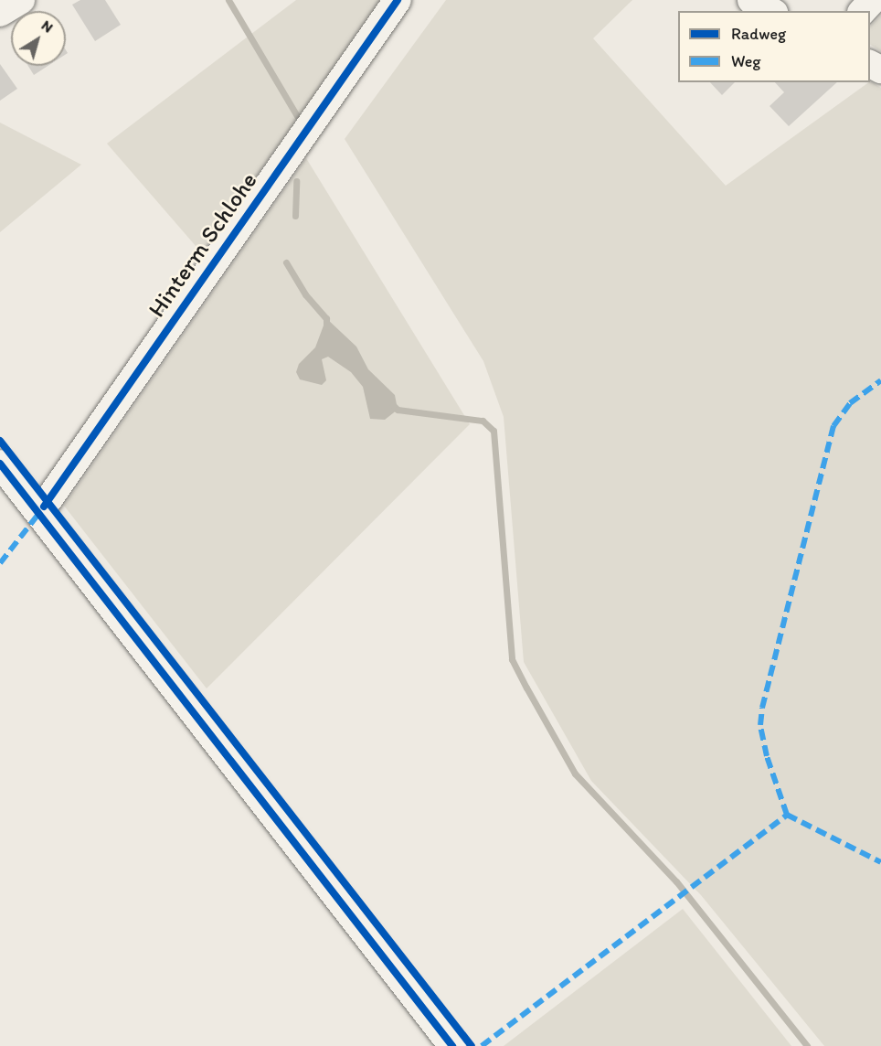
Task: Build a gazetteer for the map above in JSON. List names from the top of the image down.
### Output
{
  "streets": {
    "street": ["Hinterm Schlohe"]
  },
  "legend": ["Radweg", "Weg"],
  "north": "top right"
}
